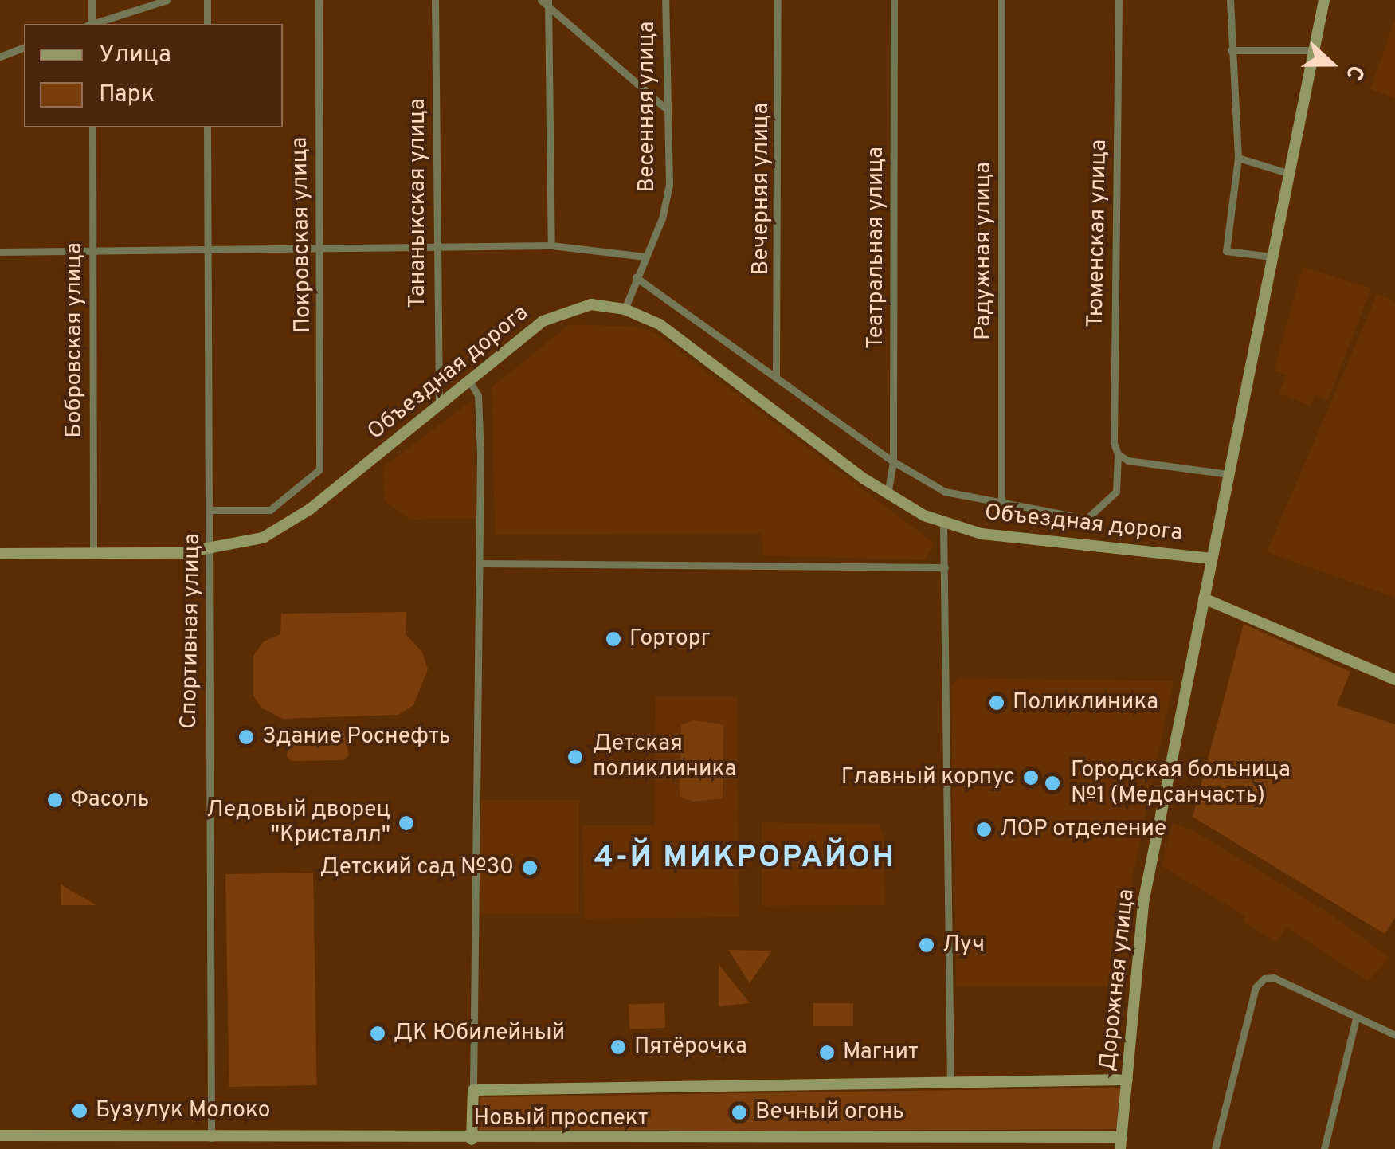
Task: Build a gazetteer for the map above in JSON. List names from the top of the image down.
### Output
{
  "streets": {
    "main road": ["Объездная дорога", "Дорожная улица", "Новый проспект"],
    "street": [
      "Весенняя улица",
      "Вечерняя улица",
      "Тананыкская улица",
      "Тюменская улица",
      "Покровская улица",
      "Театральная улица",
      "Радужная улица",
      "Бобровская улица",
      "Спортивная улица"
    ]
  },
  "crossings": [
    ["Весенняя улица", "Объездная дорога"],
    ["Тананыкская улица", "Объездная дорога"],
    ["Тюменская улица", "Радужная улица"],
    ["Покровская улица", "Спортивная улица"],
    ["Театральная улица", "Объездная дорога"],
    ["Бобровская улица", "Объездная дорога"],
    ["Объездная дорога", "Спортивная улица"],
    ["Объездная дорога", "Дорожная улица"],
    ["Спортивная улица", "Новый проспект"],
    ["Дорожная улица", "Новый проспект"]
  ],
  "districts": ["4-Й МИКРОРАЙОН"],
  "places": [
    "Горторг",
    "Поликлиника",
    "Здание Роснефть",
    "Детская поликлиника",
    "Главный корпус",
    "Городская больница №1 (Медсанчасть)",
    "Фасоль",
    "Ледовый дворец \"Кристалл\"",
    "ЛОР отделение",
    "Детский сад №30",
    "Луч",
    "ДК Юбилейный",
    "Пятёрочка",
    "Магнит",
    "Бузулук Молоко",
    "Вечный огонь"
  ],
  "legend": ["Улица", "Парк"],
  "north": "right"
}
